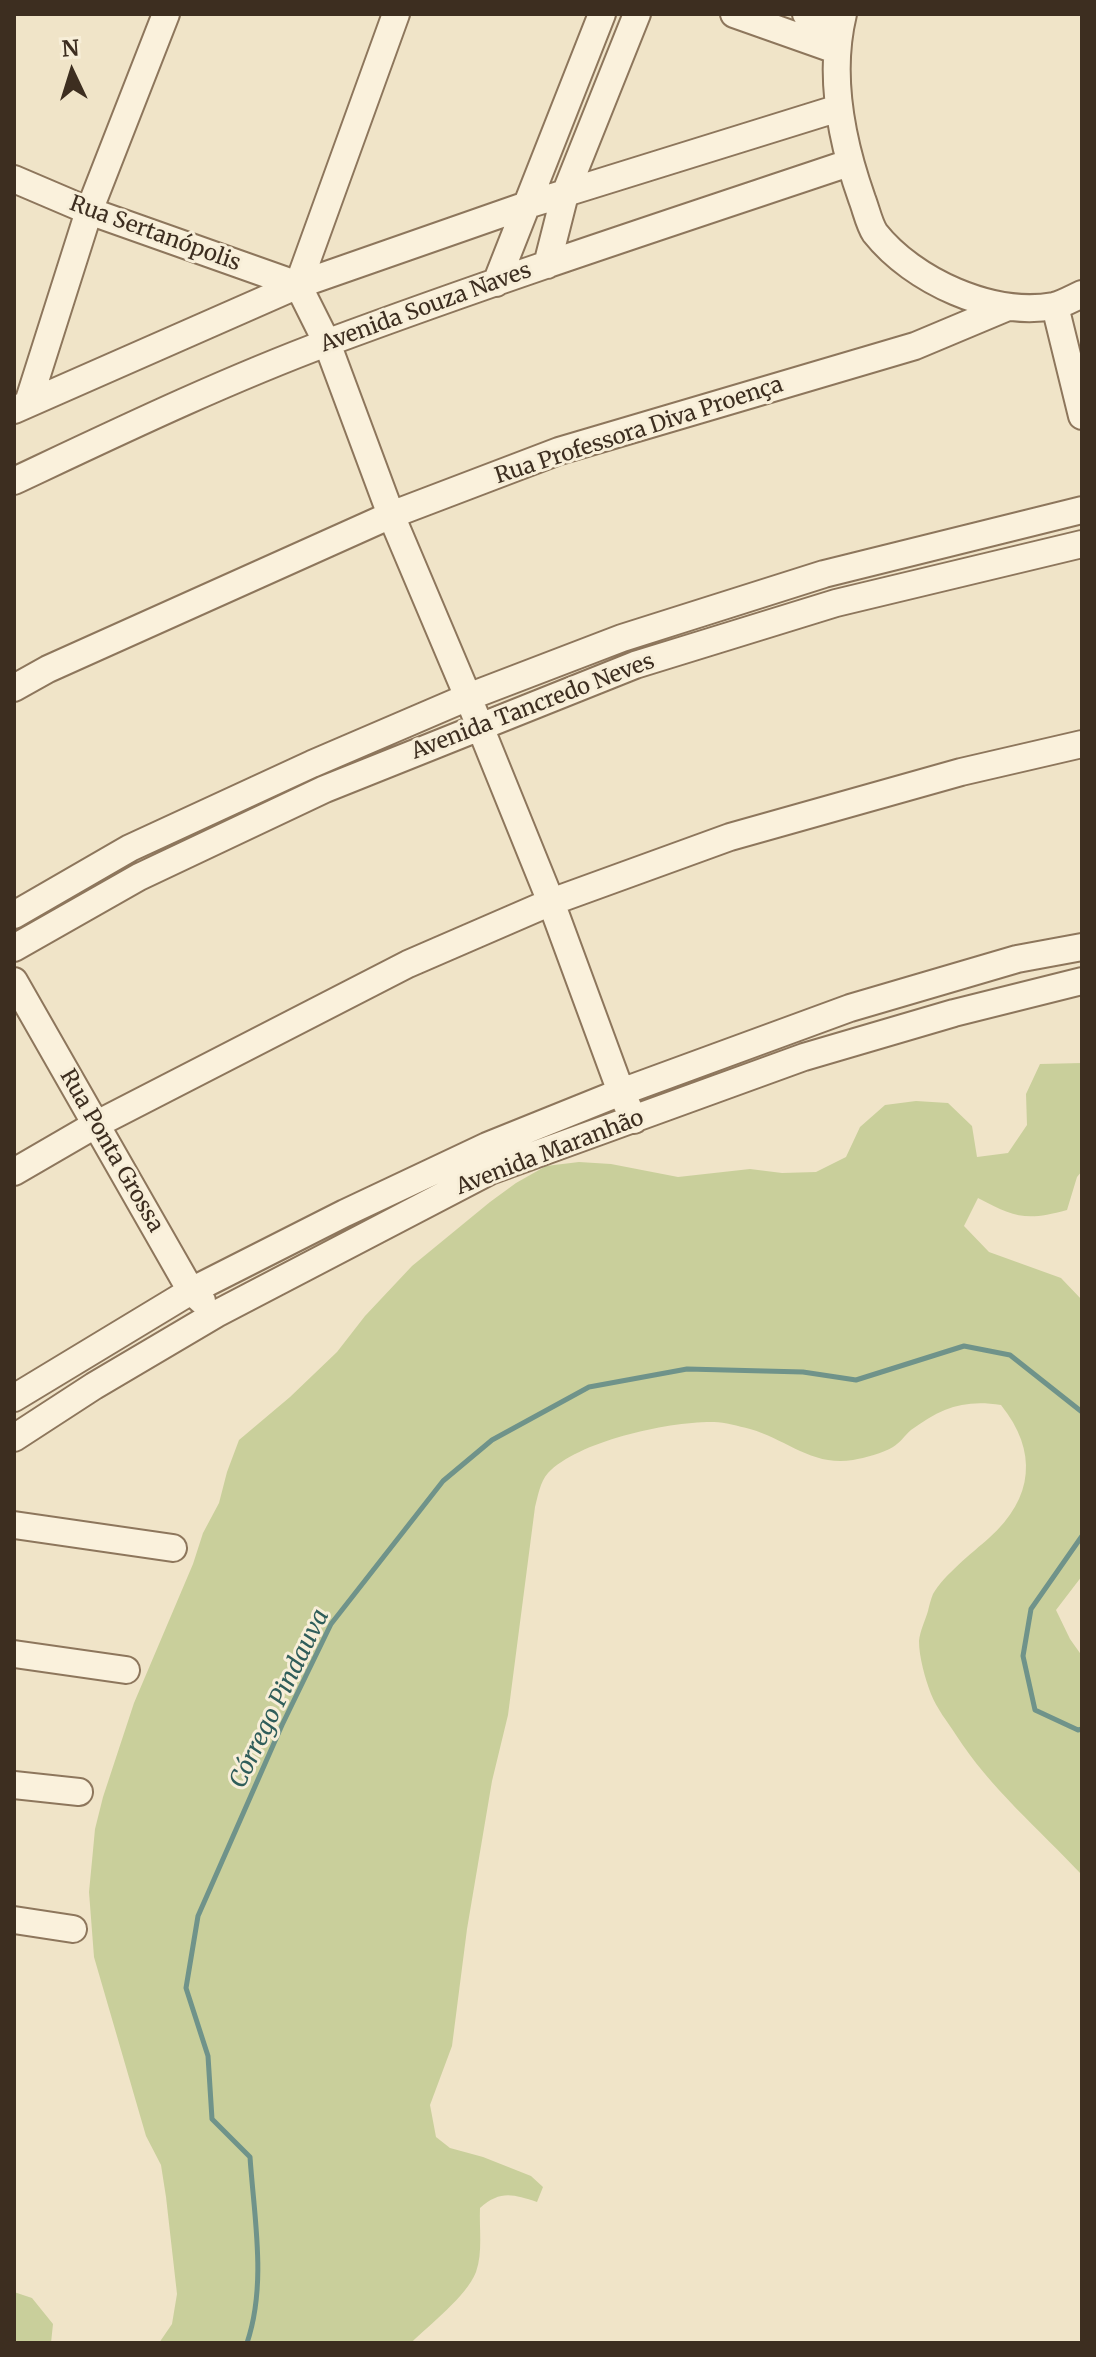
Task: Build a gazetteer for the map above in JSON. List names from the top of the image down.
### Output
{
  "streets": {
    "street": [
      "Rua Sertanópolis",
      "Avenida Souza Naves",
      "Rua Professora Diva Proença",
      "Avenida Tancredo Neves",
      "Rua Ponta Grossa",
      "Avenida Maranhão"
    ]
  },
  "crossings": [
    ["Rua Ponta Grossa", "Avenida Maranhão"]
  ],
  "water": ["Córrego Pindauva"],
  "north": "top"
}
